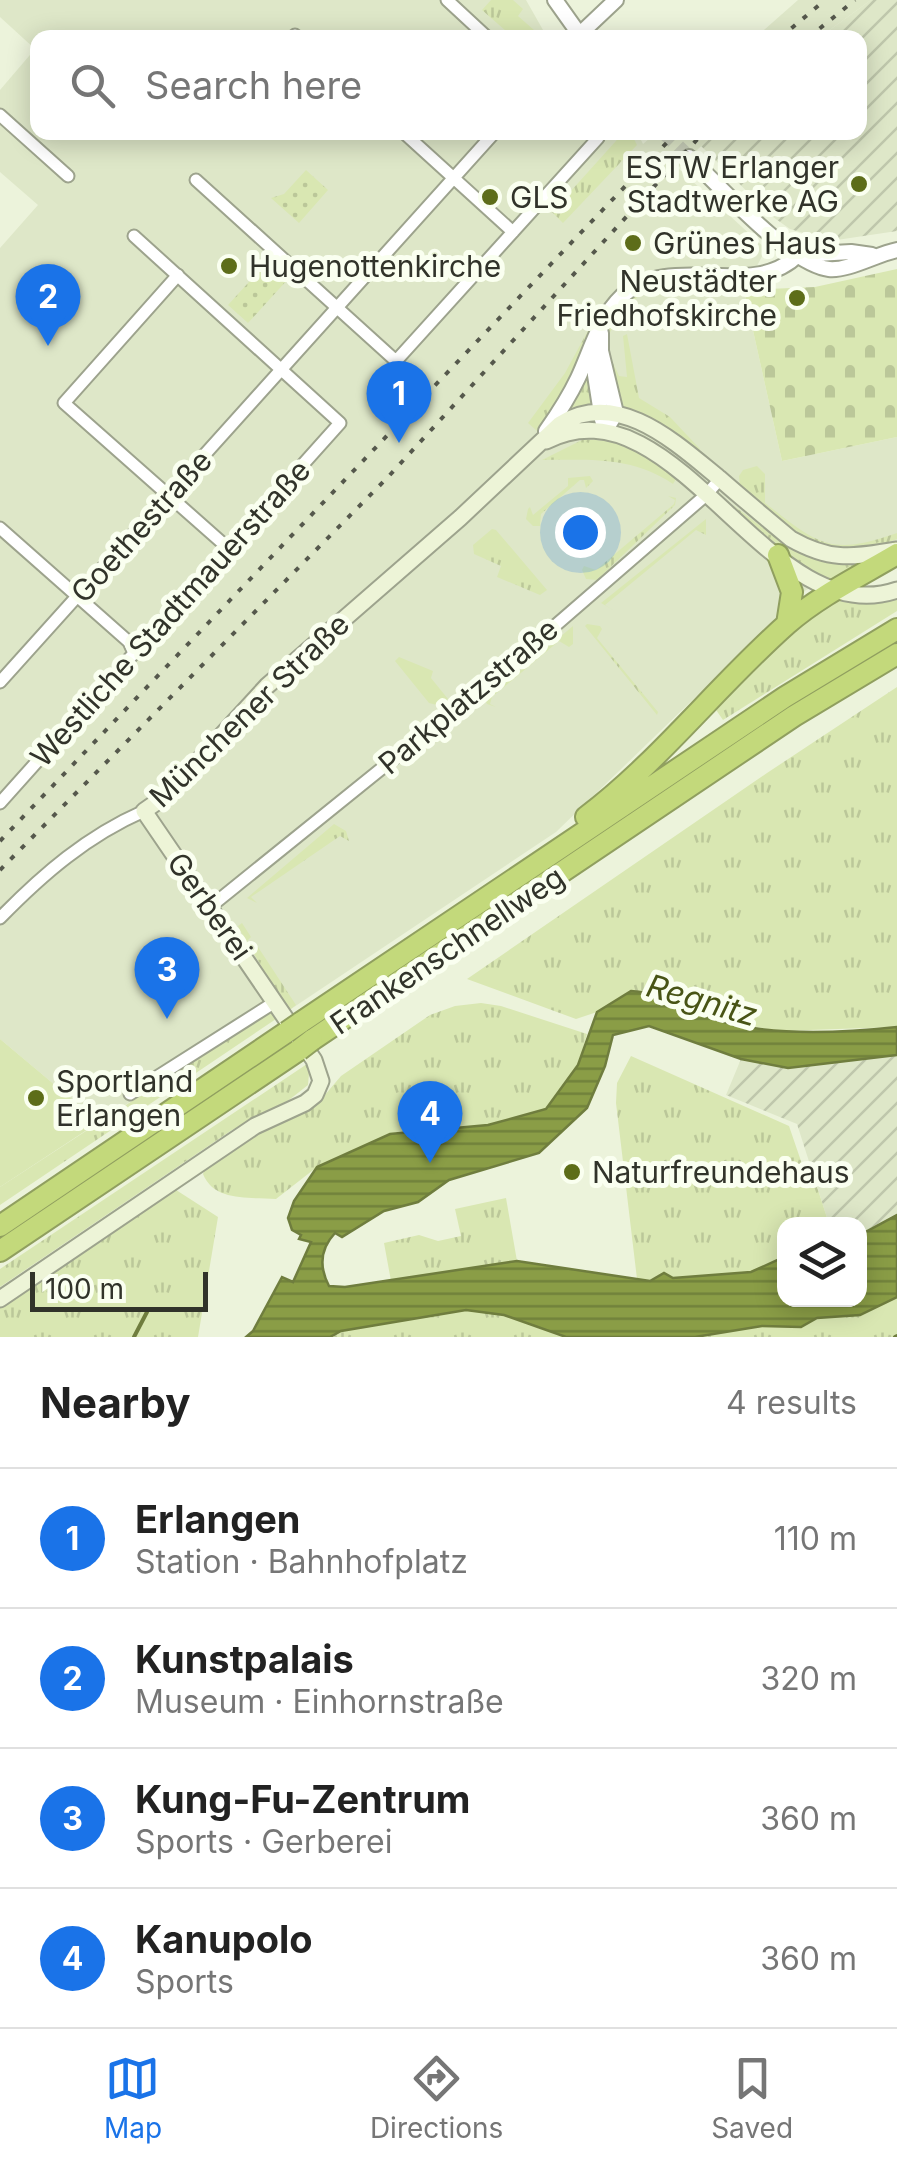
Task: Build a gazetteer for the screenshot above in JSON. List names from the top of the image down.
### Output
{
  "streets": {
    "highway": ["Frankenschnellweg"],
    "main road": ["Münchener Straße", "Gerberei"],
    "street": ["Goethestraße", "Westliche Stadtmauerstraße", "Parkplatzstraße"]
  },
  "crossings": [
    ["Goethestraße", "Westliche Stadtmauerstraße"],
    ["Parkplatzstraße", "Gerberei"],
    ["Münchener Straße", "Gerberei"]
  ],
  "water": ["Regnitz"],
  "places": [
    "ESTW Erlanger Stadtwerke AG",
    "GLS",
    "Grünes Haus",
    "Hugenottenkirche",
    "Neustädter Friedhofskirche",
    "Sportland Erlangen",
    "Naturfreundehaus"
  ],
  "scale_bar": "100 m",
  "page": {
    "search": "Search here",
    "pins": [
      "2",
      "1",
      "3",
      "4"
    ],
    "scale": "100 m",
    "heading": ["Nearby", "4 results"],
    "list": [
      {
        "mark": "1",
        "name": "Erlangen",
        "note": "Station · Bahnhofplatz",
        "value": "110 m"
      },
      {
        "mark": "2",
        "name": "Kunstpalais",
        "note": "Museum · Einhornstraße",
        "value": "320 m"
      },
      {
        "mark": "3",
        "name": "Kung-Fu-Zentrum",
        "note": "Sports · Gerberei",
        "value": "360 m"
      },
      {
        "mark": "4",
        "name": "Kanupolo",
        "note": "Sports",
        "value": "360 m"
      }
    ],
    "nav": ["Map", "Directions", "Saved"]
  }
}
